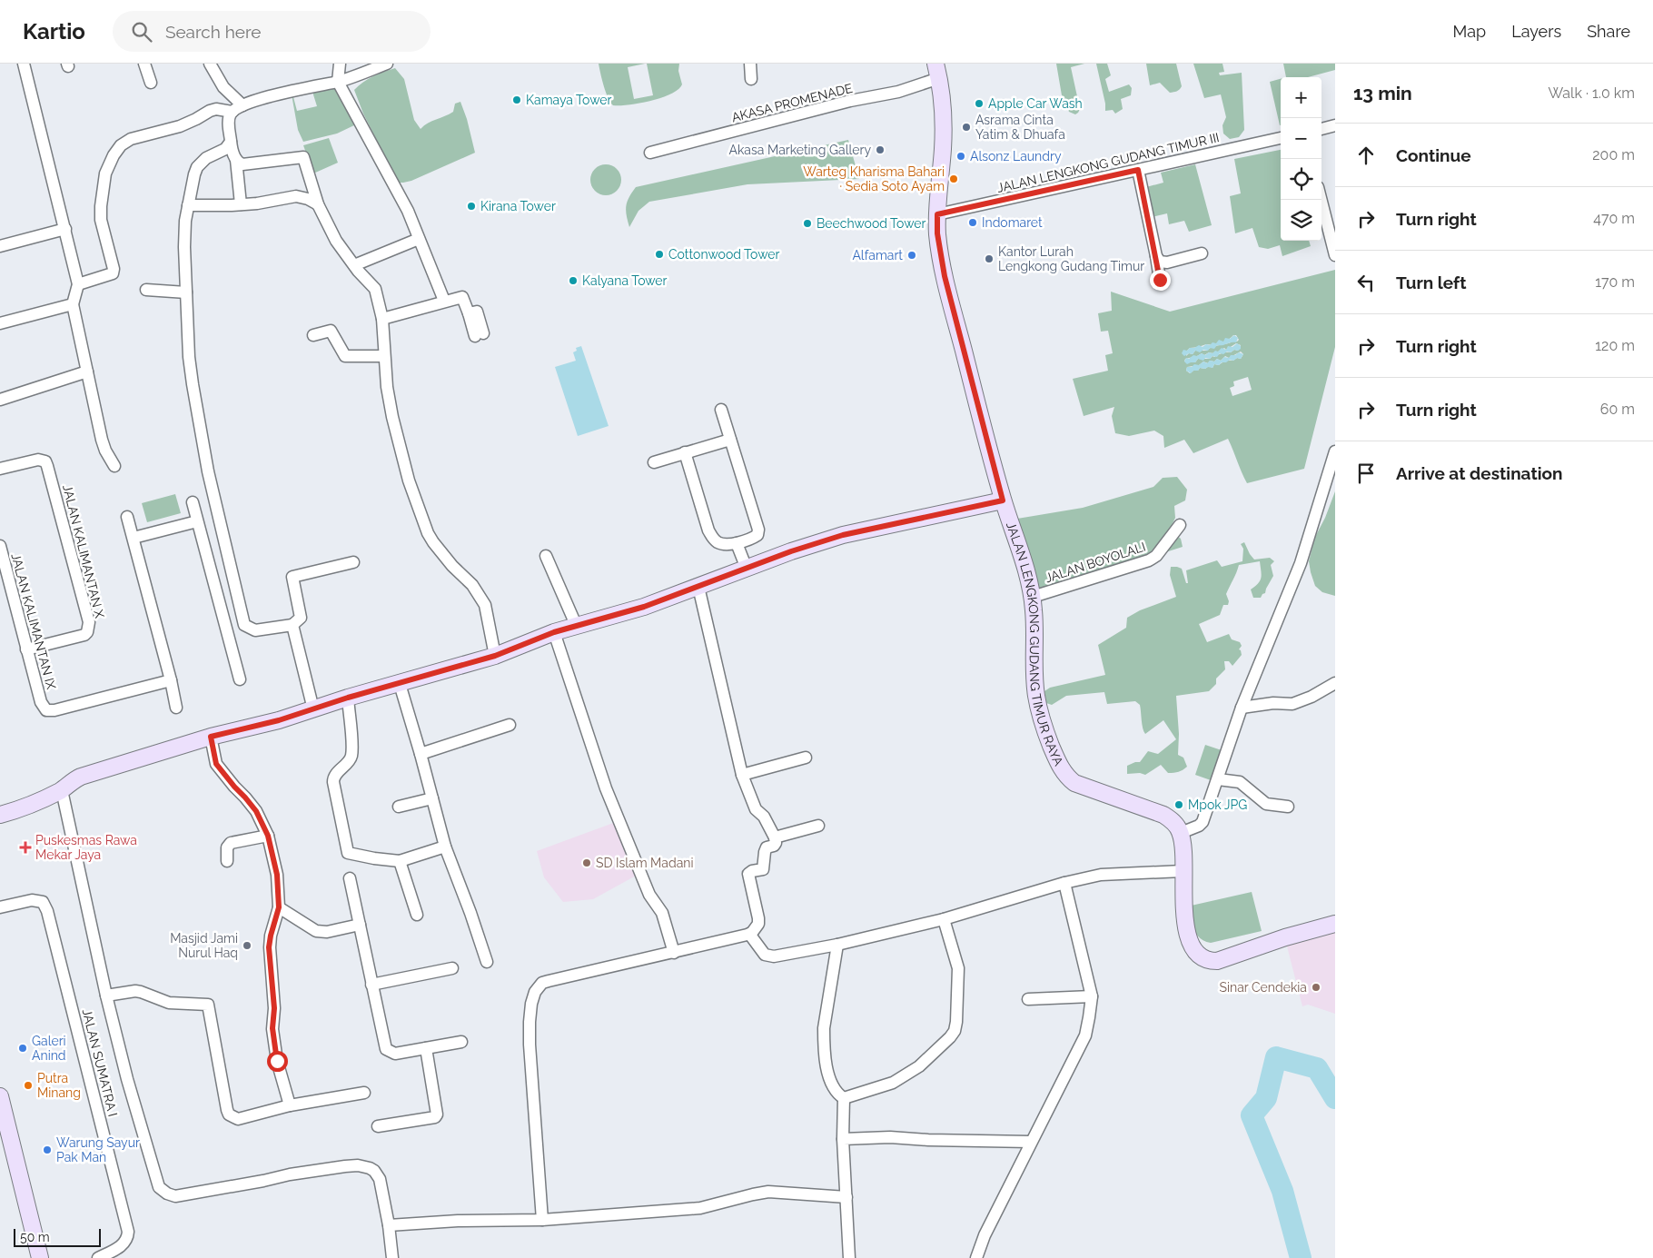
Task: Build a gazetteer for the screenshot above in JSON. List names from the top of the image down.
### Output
{
  "streets": {
    "street": [
      "AKASA PROMENADE",
      "JALAN LENGKONG GUDANG TIMUR III",
      "JALAN KALIMANTAN X",
      "JALAN BOYOLALI",
      "JALAN KALIMANTAN IX",
      "JALAN LENGKONG GUDANG TIMUR RAYA",
      "JALAN SUMATRA I"
    ]
  },
  "crossings": [
    ["AKASA PROMENADE", "JALAN LENGKONG GUDANG TIMUR RAYA"],
    ["JALAN LENGKONG GUDANG TIMUR III", "JALAN LENGKONG GUDANG TIMUR RAYA"],
    ["JALAN KALIMANTAN X", "JALAN KALIMANTAN IX"],
    ["JALAN BOYOLALI", "JALAN LENGKONG GUDANG TIMUR RAYA"]
  ],
  "places": {
    "other": [
      "Kamaya Tower",
      "Apple Car Wash",
      "Asrama Cinta Yatim & Dhuafa",
      "Akasa Marketing Gallery",
      "Alsonz Laundry",
      "Warteg Kharisma Bahari · Sedia Soto Ayam",
      "Kirana Tower",
      "Indomaret",
      "Beechwood Tower",
      "Cottonwood Tower",
      "Alfamart",
      "Kantor Lurah Lengkong Gudang Timur",
      "Kalyana Tower",
      "Mpok JPG",
      "SD Islam Madani",
      "Masjid Jami Nurul Haq",
      "Sinar Cendekia",
      "Galeri Anind",
      "Putra Minang",
      "Warung Sayur Pak Man"
    ],
    "health": ["Puskesmas Rawa Mekar Jaya"]
  },
  "scale_bar": "50 m",
  "page": {
    "header": "Kartio",
    "search": "Search here",
    "nav": ["Map", "Layers", "Share"],
    "heading": ["13 min", "Walk · 1.0 km"],
    "map_buttons": ["+", "−"],
    "list": [
      ["Continue", "200 m"],
      ["Turn right", "470 m"],
      ["Turn left", "170 m"],
      ["Turn right", "120 m"],
      ["Turn right", "60 m"],
      "Arrive at destination"
    ],
    "scale": "50 m"
  }
}
